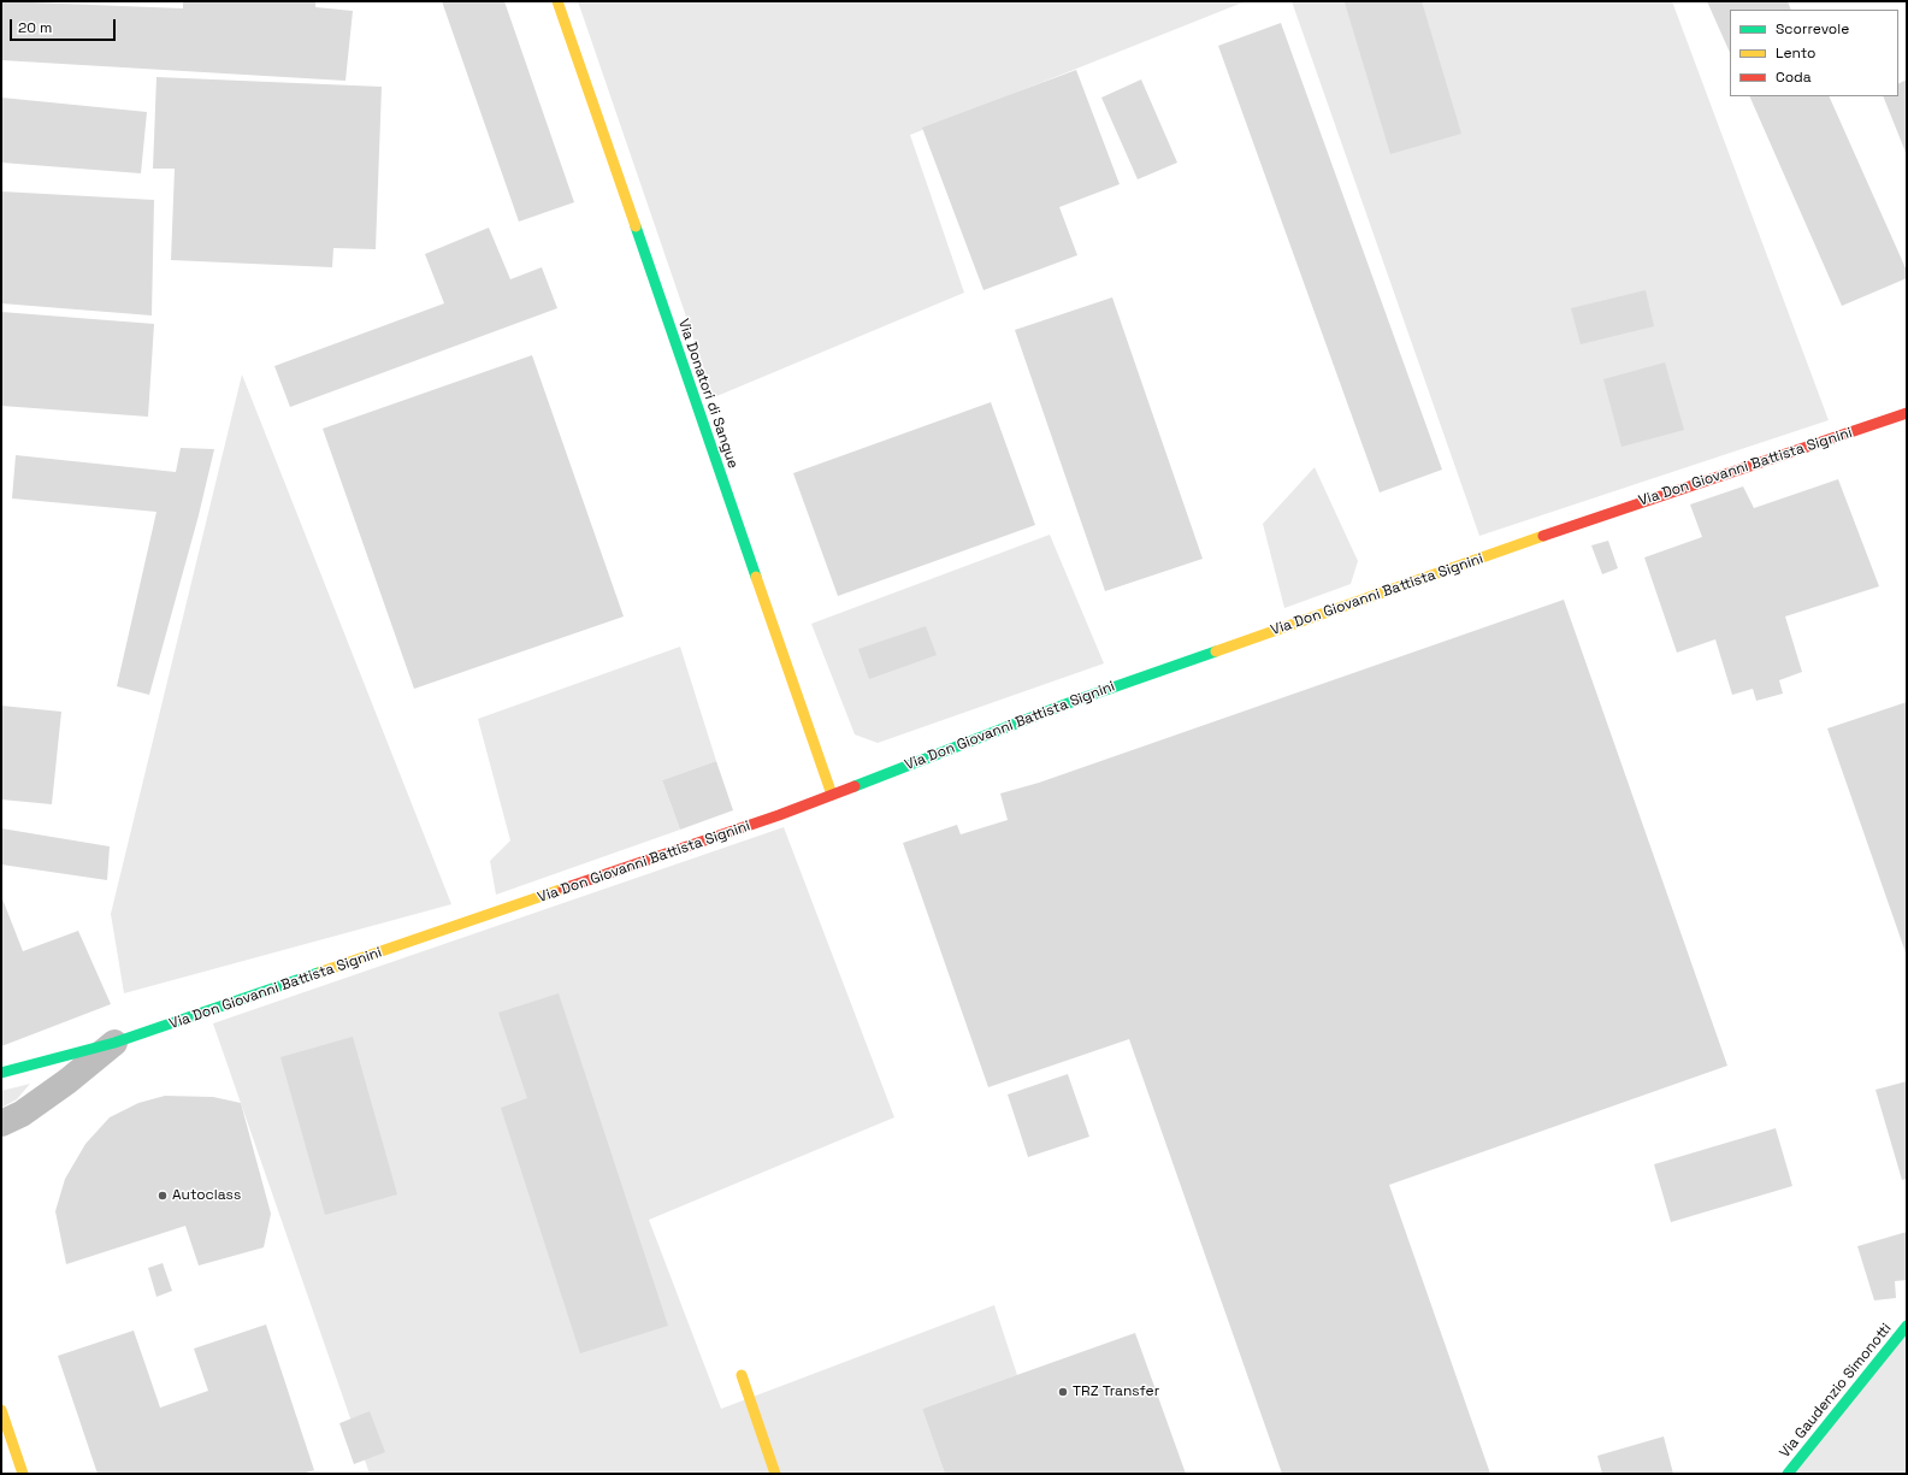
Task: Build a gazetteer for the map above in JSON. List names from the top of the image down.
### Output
{
  "streets": {
    "street": ["Via Donatori di Sangue", "Via Don Giovanni Battista Signini", "Via Gaudenzio Simonotti"]
  },
  "crossings": [
    ["Via Donatori di Sangue", "Via Don Giovanni Battista Signini"]
  ],
  "places": ["Autoclass", "TRZ Transfer"],
  "legend": ["Scorrevole", "Lento", "Coda"],
  "scale_bar": "20 m"
}
